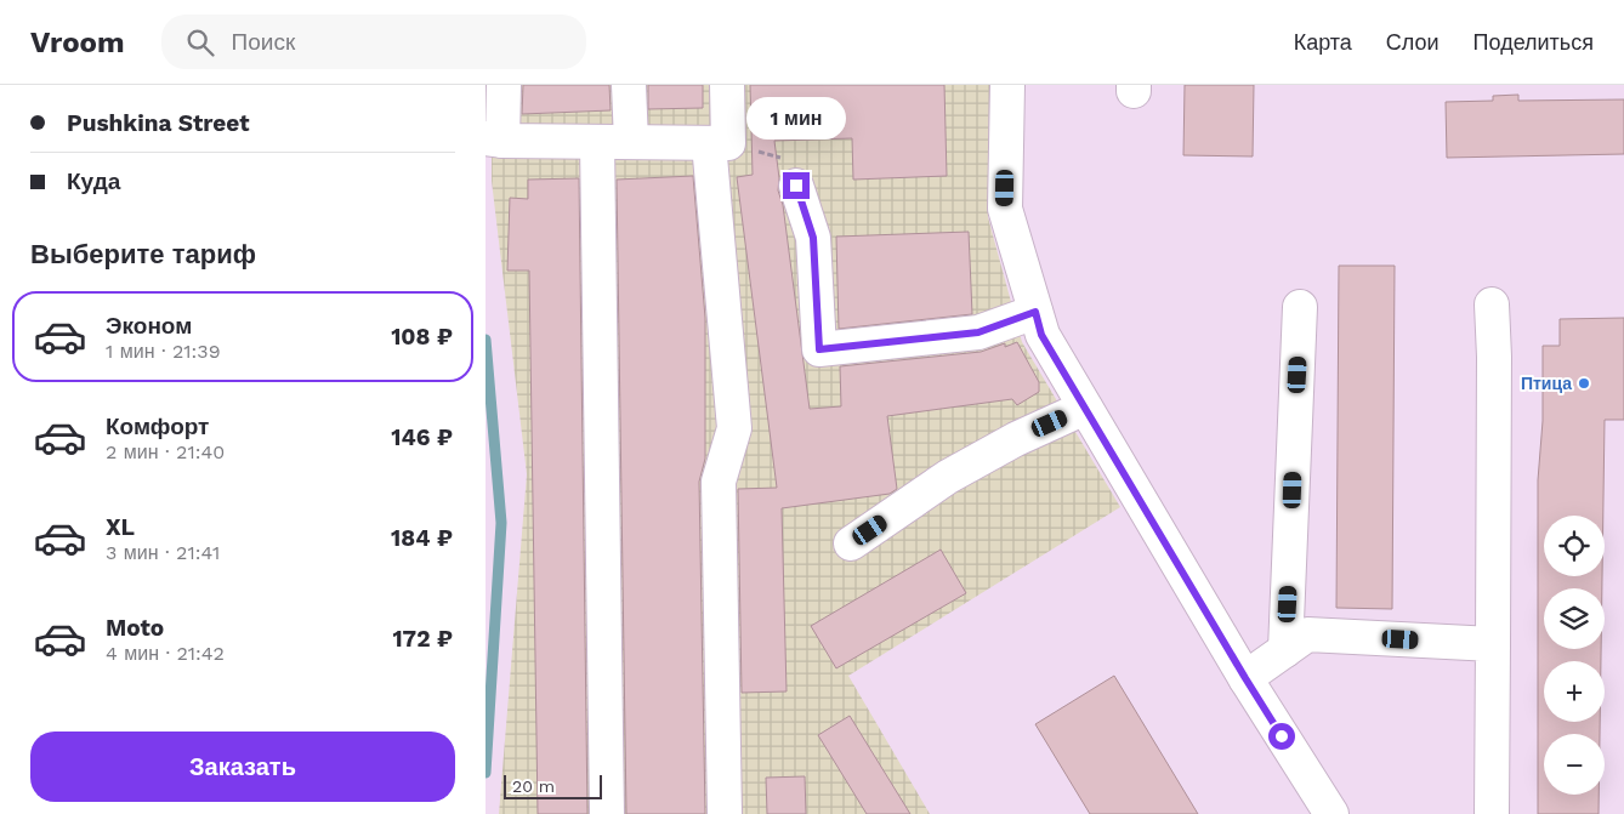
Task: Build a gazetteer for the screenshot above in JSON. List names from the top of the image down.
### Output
{
  "places": ["Птица"],
  "scale_bar": "20 m",
  "page": {
    "header": "Vroom",
    "search": "Поиск",
    "nav": ["Карта", "Слои", "Поделиться"],
    "banner": ["Pushkina Street", "Куда"],
    "bubble": "1 мин",
    "heading": "Выберите тариф",
    "list": [
      {
        "name": "Эконом",
        "note": "1 мин · 21:39",
        "value": "108 ₽"
      },
      {
        "name": "Комфорт",
        "note": "2 мин · 21:40",
        "value": "146 ₽"
      },
      {
        "name": "XL",
        "note": "3 мин · 21:41",
        "value": "184 ₽"
      },
      {
        "name": "Moto",
        "note": "4 мин · 21:42",
        "value": "172 ₽"
      }
    ],
    "map_buttons": ["+", "−"],
    "buttons": "Заказать",
    "scale": "20 m"
  }
}
